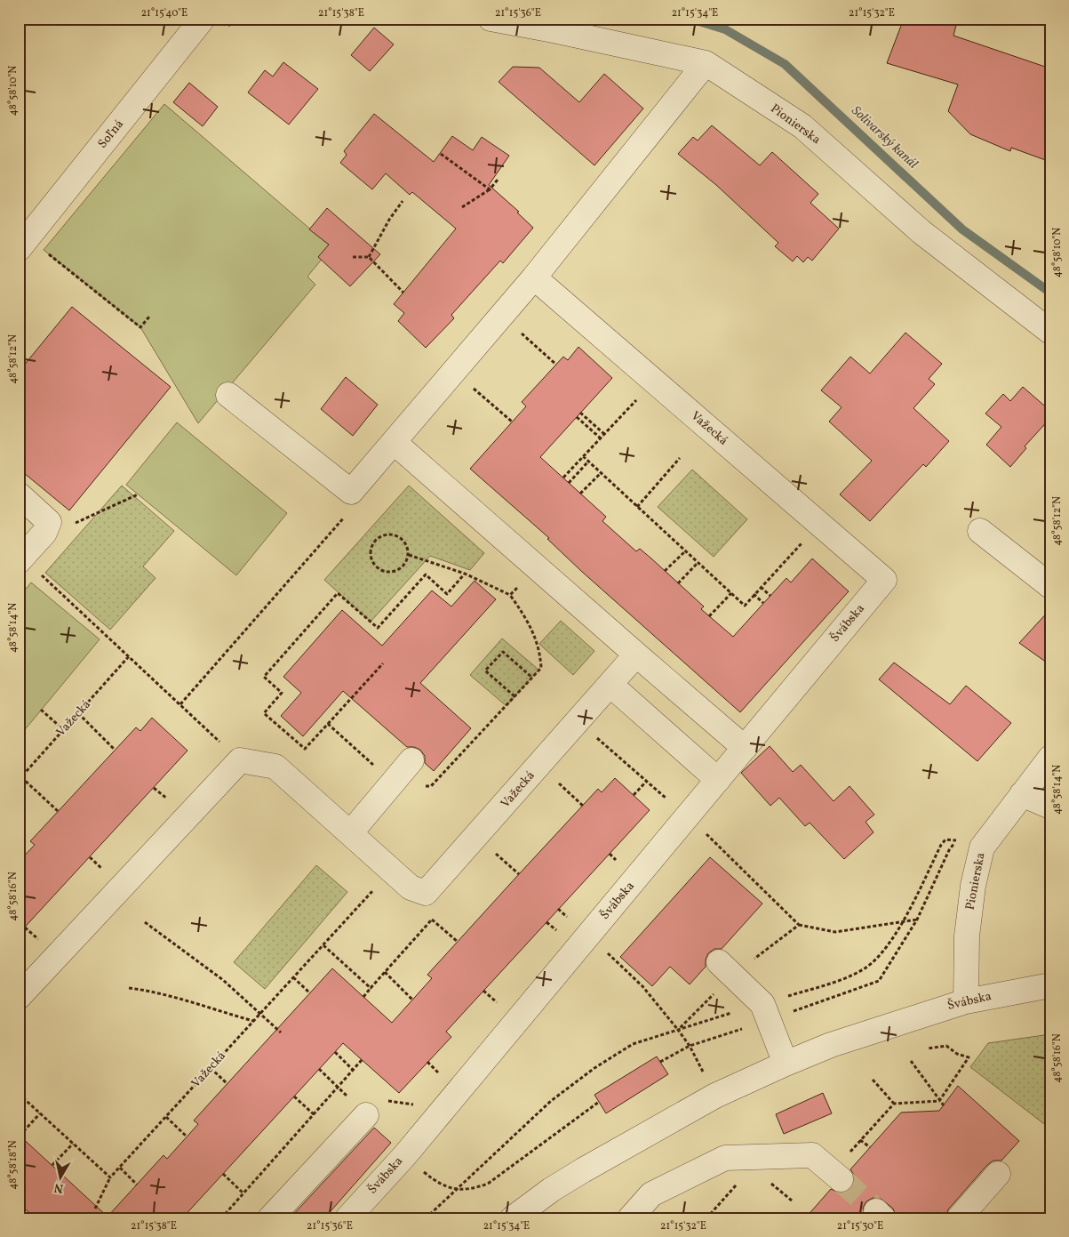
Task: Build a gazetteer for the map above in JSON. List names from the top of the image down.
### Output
{
  "streets": {
    "street": [
      "Pionierska",
      "Soľná",
      "Važecká",
      "Švábska"
    ]
  },
  "crossings": [
    ["Pionierska", "Švábska"],
    ["Važecká", "Švábska"]
  ],
  "water": ["Solivarský kanál"],
  "north": "bottom",
  "coordinates": [
    "21°15'40\"E",
    "21°15'38\"E",
    "21°15'36\"E",
    "21°15'34\"E",
    "21°15'32\"E",
    "48°58'10\"N",
    "48°58'12\"N",
    "48°58'14\"N",
    "48°58'16\"N",
    "48°58'18\"N",
    "21°15'30\"E"
  ]
}
